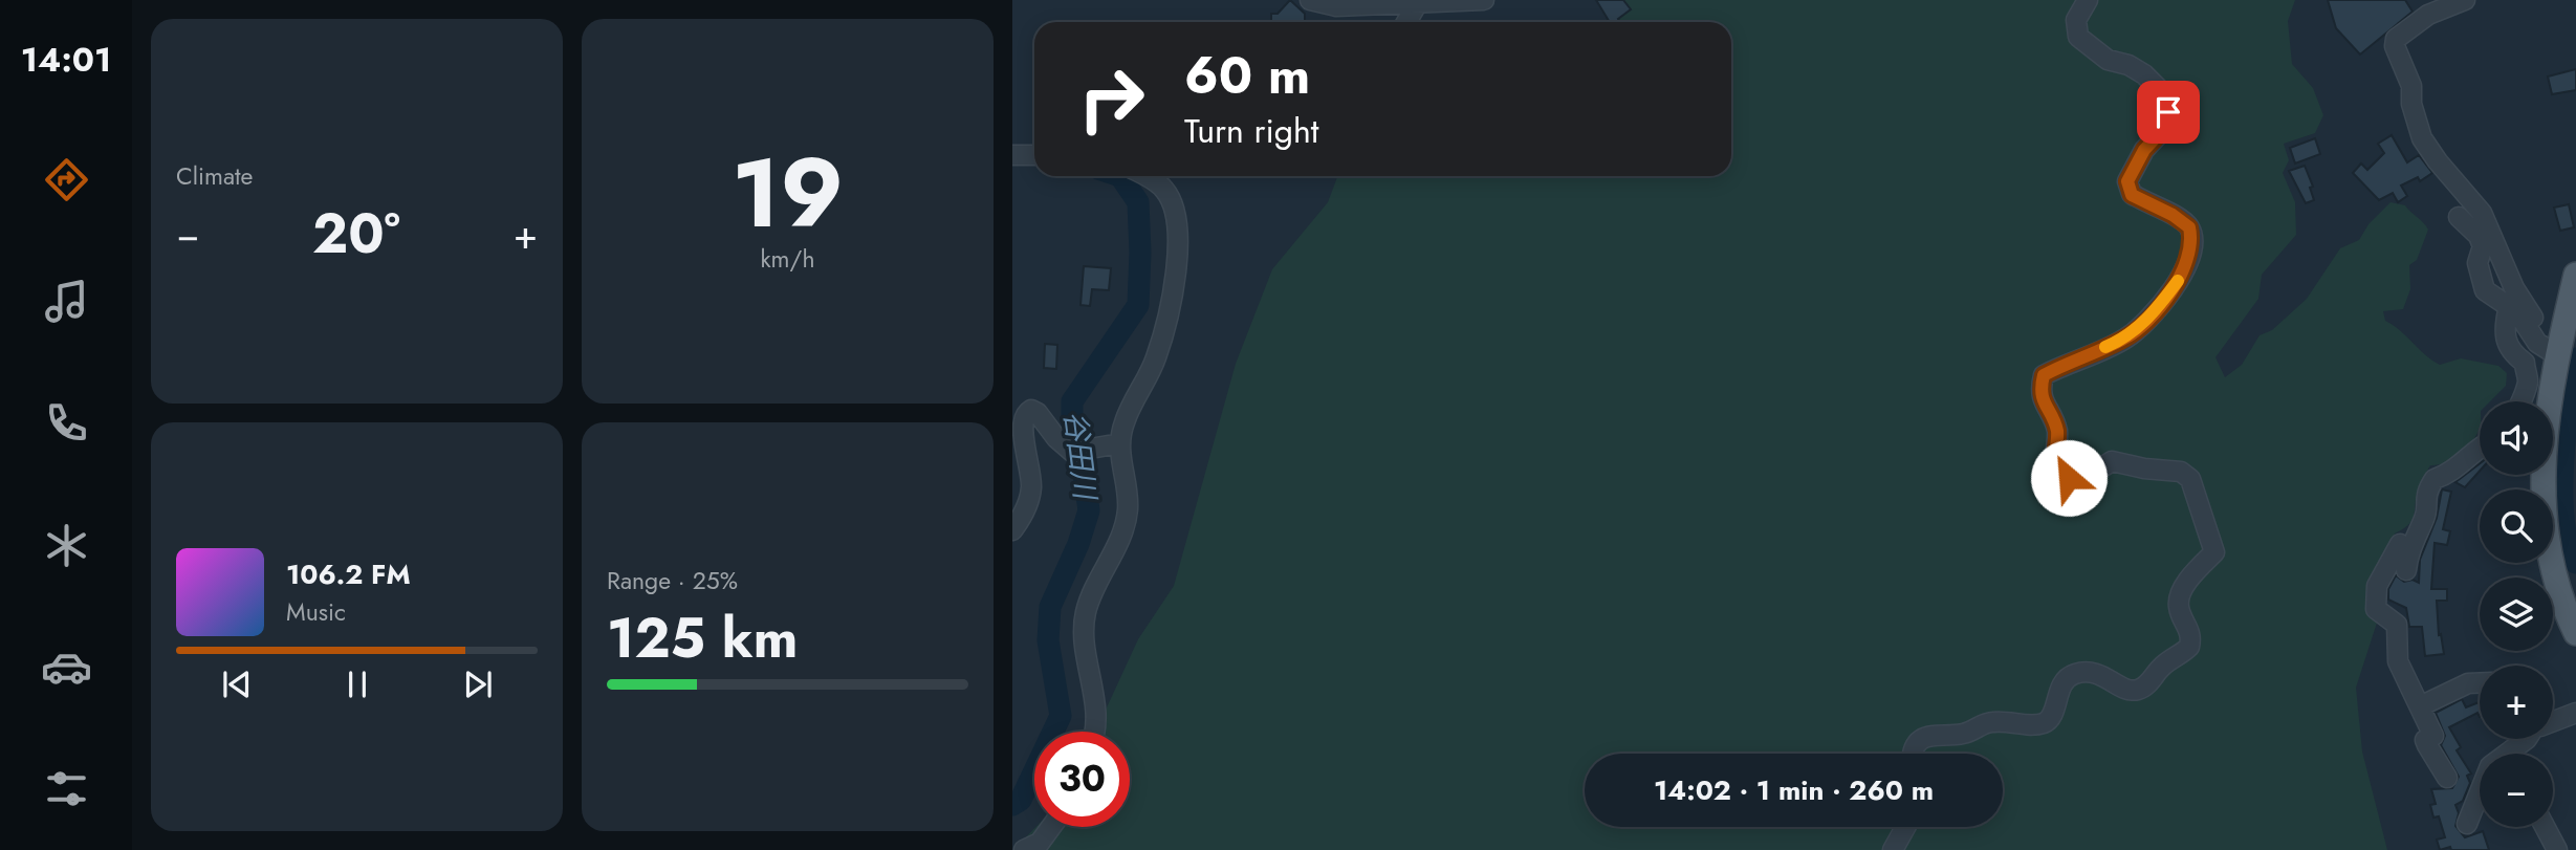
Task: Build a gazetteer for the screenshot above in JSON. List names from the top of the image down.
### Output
{
  "water": ["谷田川"],
  "page": {
    "tabs": "14:01",
    "tile": [
      "Climate",
      ["19", "km/h"],
      ["Range · 25%", "125 km"]
    ],
    "turn": ["60 m", "Turn right"],
    "heat": ["−", "20°", "+"],
    "map_buttons": ["+", "−"],
    "song": ["106.2 FM", "Music"],
    "limit": "30",
    "trip": "14:02 · 1 min · 260 m"
  }
}
